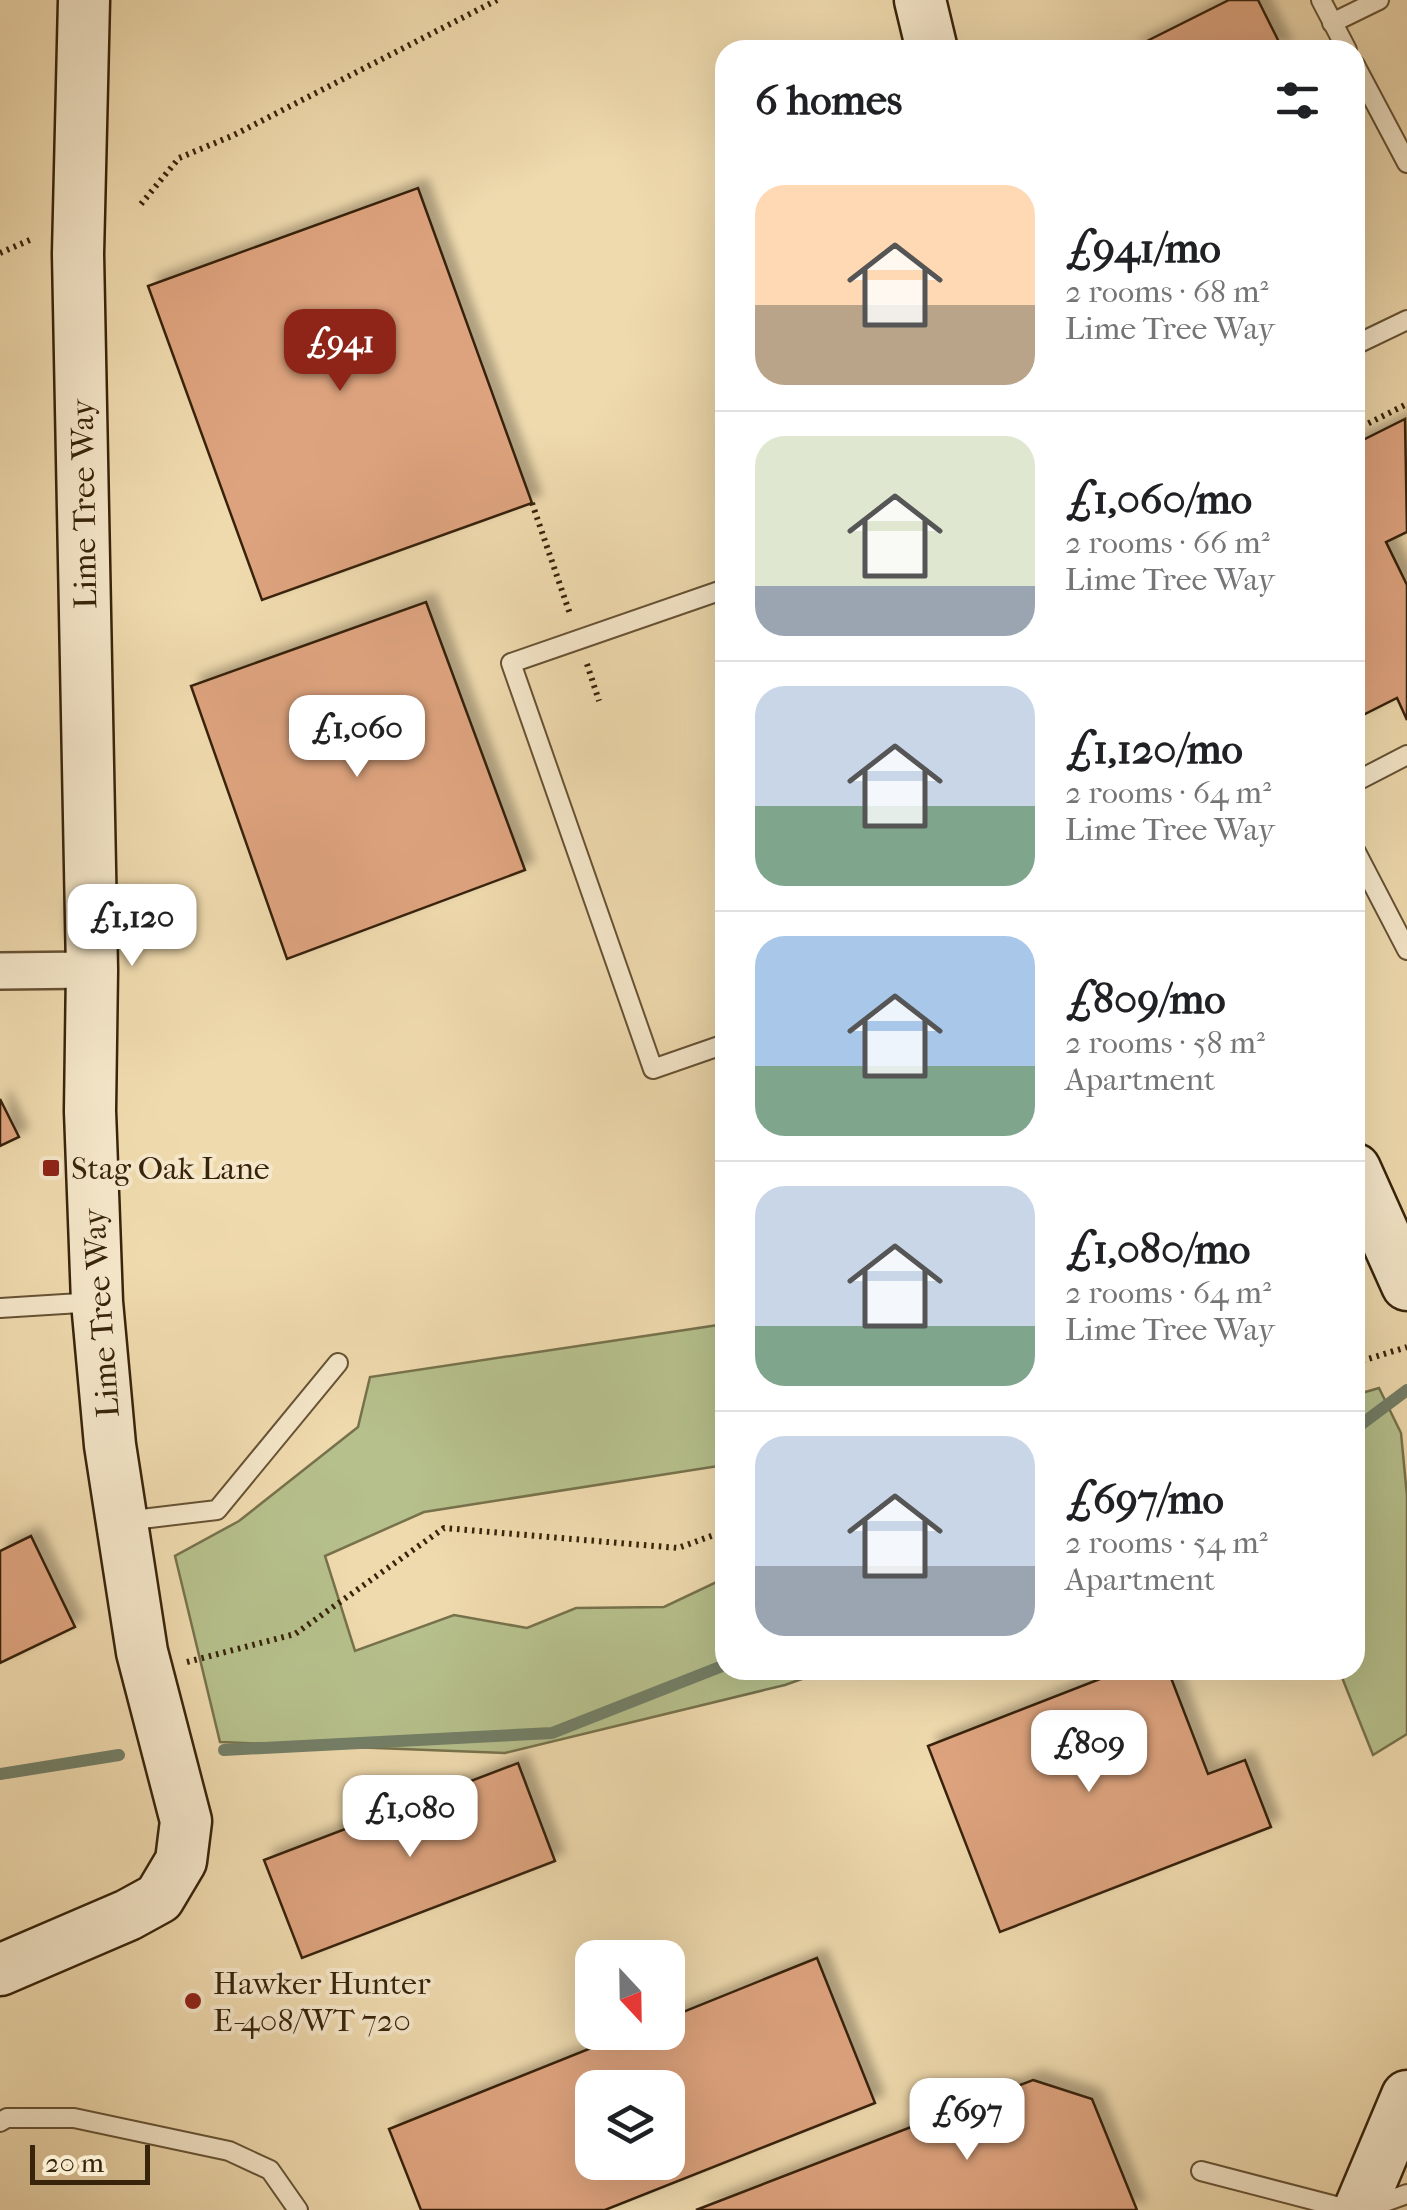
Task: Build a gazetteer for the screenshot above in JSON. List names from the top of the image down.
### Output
{
  "streets": {
    "street": ["Lime Tree Way"]
  },
  "places": {
    "transit": ["Stag Oak Lane"],
    "other": ["Hawker Hunter E-408/WT 720"]
  },
  "scale_bar": "20 m",
  "north": "bottom",
  "page": {
    "heading": "6 homes",
    "list": [
      {
        "name": "£941/mo",
        "note": "2 rooms · 68 m² · Lime Tree Way"
      },
      {
        "name": "£1,060/mo",
        "note": "2 rooms · 66 m² · Lime Tree Way"
      },
      {
        "name": "£1,120/mo",
        "note": "2 rooms · 64 m² · Lime Tree Way"
      },
      {
        "name": "£809/mo",
        "note": "2 rooms · 58 m² · Apartment"
      },
      {
        "name": "£1,080/mo",
        "note": "2 rooms · 64 m² · Lime Tree Way"
      },
      {
        "name": "£697/mo",
        "note": "2 rooms · 54 m² · Apartment"
      }
    ],
    "price": [
      "£941",
      "£1,060",
      "£1,120",
      "£809",
      "£1,080",
      "£697"
    ],
    "scale": "20 m"
  }
}
